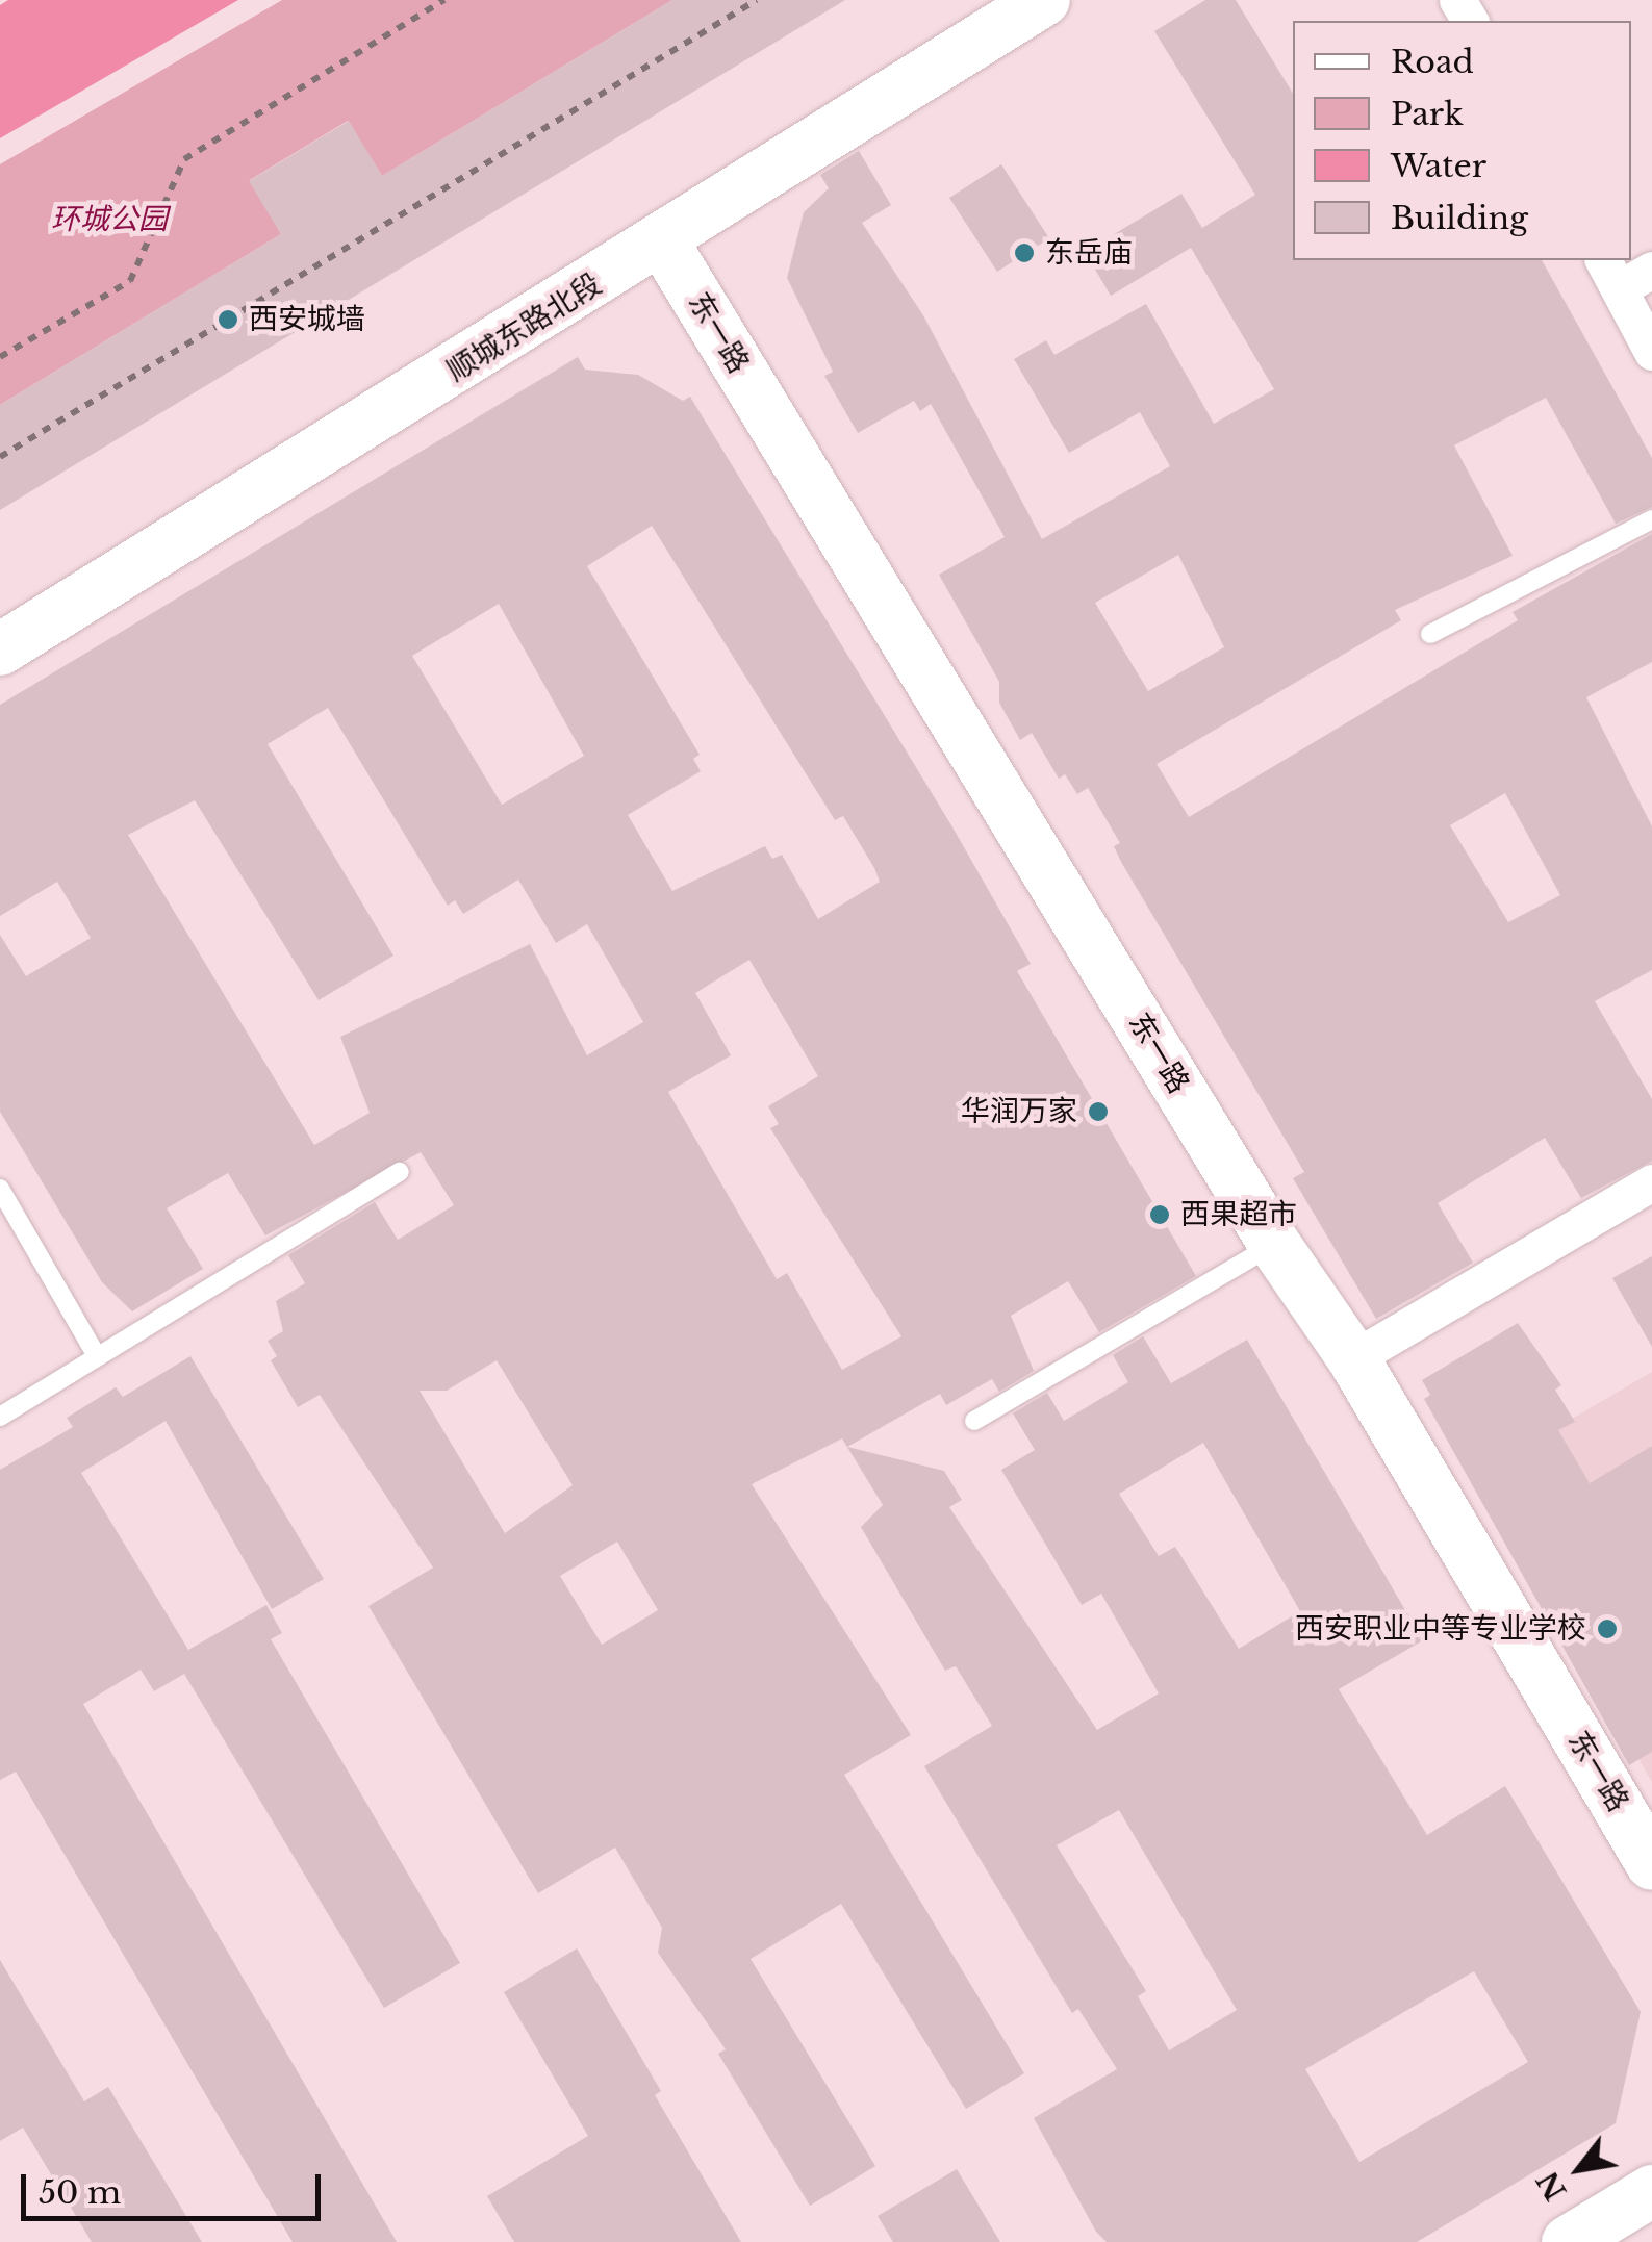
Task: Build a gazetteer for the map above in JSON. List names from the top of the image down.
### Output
{
  "streets": {
    "street": ["顺城东路北段", "东一路"]
  },
  "crossings": [
    ["顺城东路北段", "东一路"]
  ],
  "parks": ["环城公园"],
  "places": [
    "东岳庙",
    "西安城墙",
    "华润万家",
    "西果超市",
    "西安职业中等专业学校"
  ],
  "legend": [
    "Road",
    "Park",
    "Water",
    "Building"
  ],
  "scale_bar": "50 m",
  "north": "bottom left"
}
